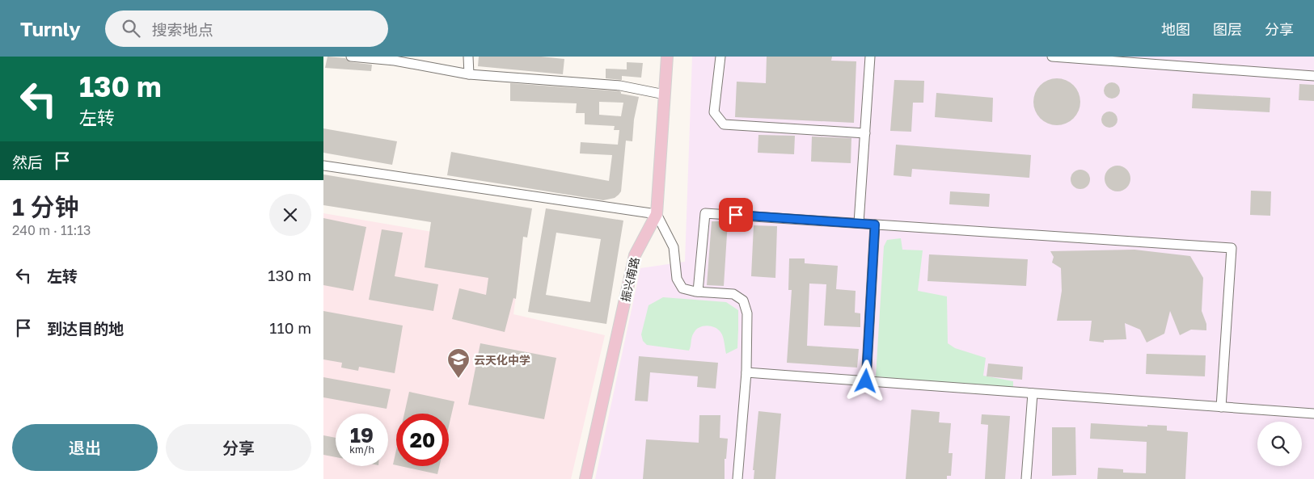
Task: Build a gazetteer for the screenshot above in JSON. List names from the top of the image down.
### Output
{
  "streets": {
    "main road": ["振兴南路"]
  },
  "places": {
    "school or university": ["云天化中学"]
  },
  "page": {
    "header": "Turnly",
    "search": "搜索地点",
    "nav": ["地图", "图层", "分享"],
    "turn": ["130 m", "左转"],
    "then": "然后",
    "heading": ["1 分钟", "240 m · 11:13"],
    "list": [
      {
        "name": "左转",
        "value": "130 m"
      },
      {
        "name": "到达目的地",
        "value": "110 m"
      }
    ],
    "speed": "19 km/h",
    "limit": "20",
    "buttons": ["退出", "分享"]
  }
}
